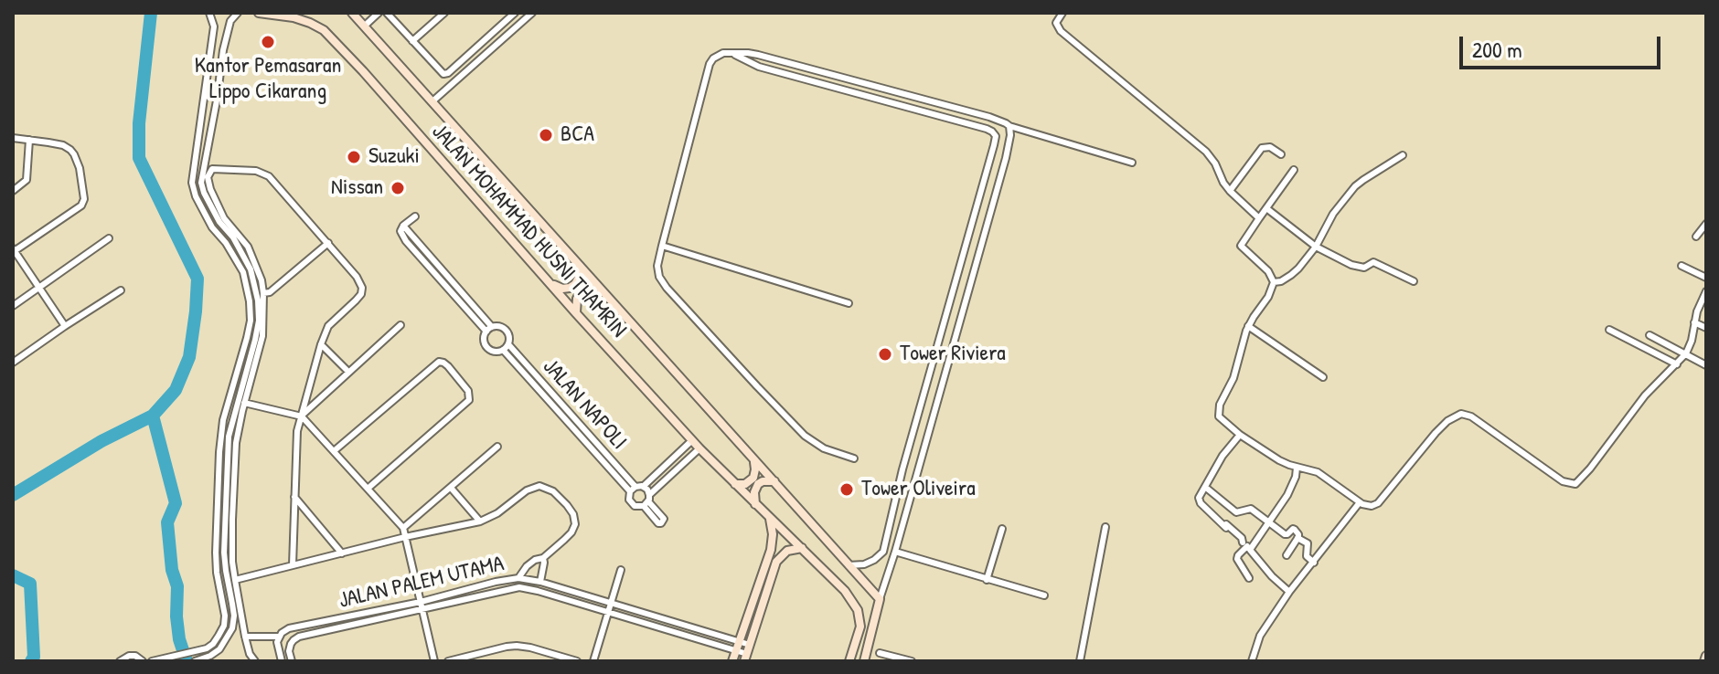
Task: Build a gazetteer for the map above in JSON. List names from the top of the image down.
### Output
{
  "streets": {
    "street": ["JALAN MOHAMMAD HUSNI THAMRIN", "JALAN NAPOLI", "JALAN PALEM UTAMA"]
  },
  "places": [
    "Kantor Pemasaran Lippo Cikarang",
    "BCA",
    "Suzuki",
    "Nissan",
    "Tower Riviera",
    "Tower Oliveira"
  ],
  "scale_bar": "200 m"
}
